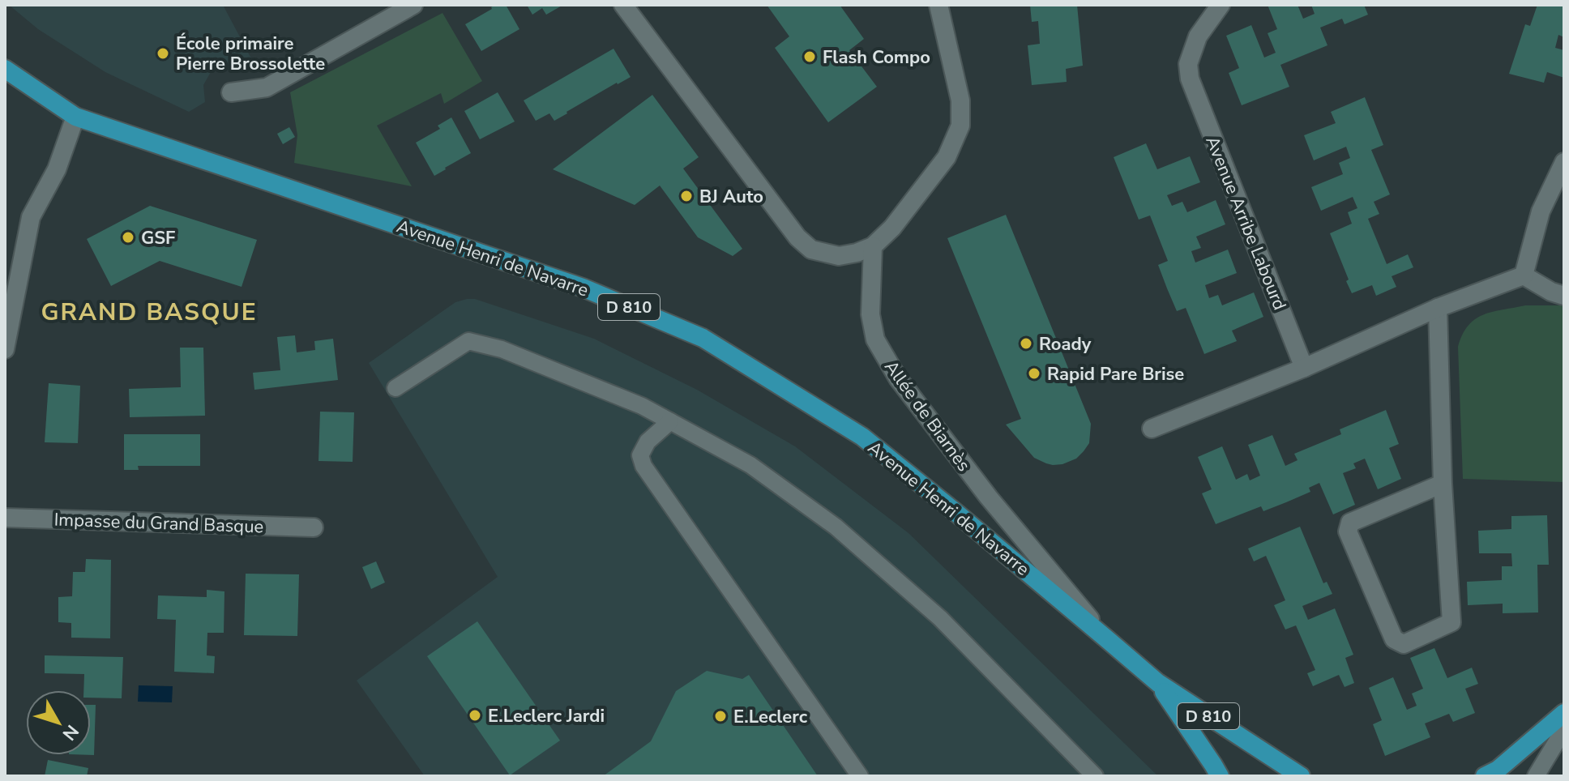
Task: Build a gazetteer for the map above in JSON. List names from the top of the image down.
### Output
{
  "streets": {
    "main road": ["Avenue Henri de Navarre", "D 810"],
    "street": ["Avenue Arribe Labourd", "Allée de Biarnès", "Impasse du Grand Basque"]
  },
  "crossings": [
    ["Avenue Henri de Navarre", "Allée de Biarnès"]
  ],
  "districts": ["GRAND BASQUE"],
  "places": [
    "École primaire Pierre Brossolette",
    "Flash Compo",
    "BJ Auto",
    "GSF",
    "Roady",
    "Rapid Pare Brise",
    "E.Leclerc Jardi",
    "E.Leclerc"
  ],
  "north": "bottom right"
}
